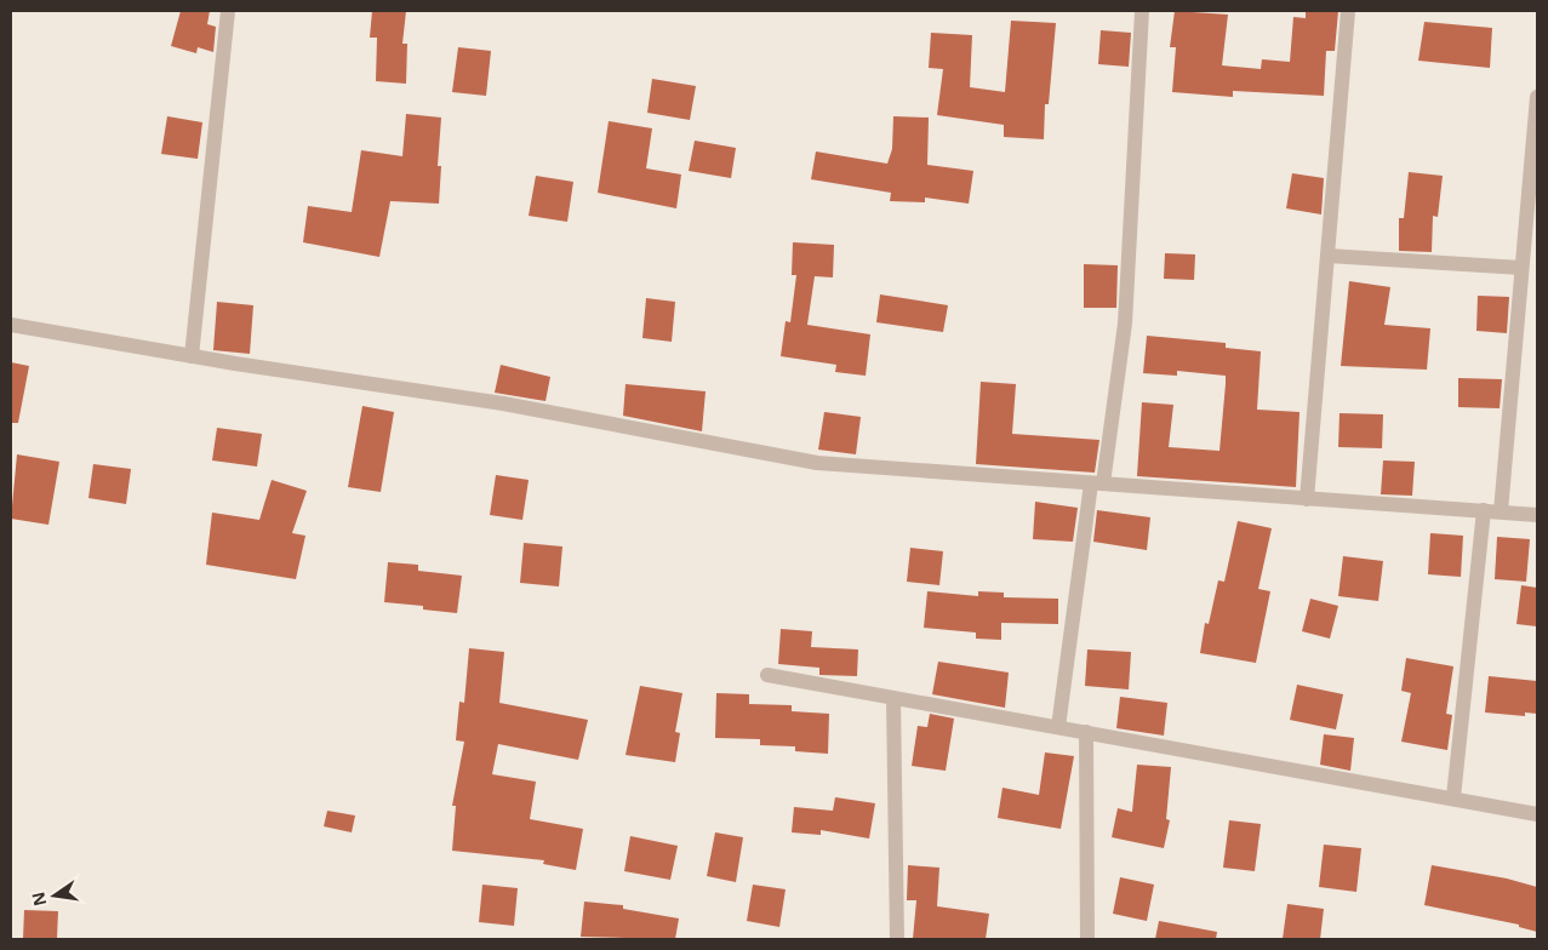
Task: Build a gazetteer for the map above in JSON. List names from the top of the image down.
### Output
{
  "north": "left"
}
